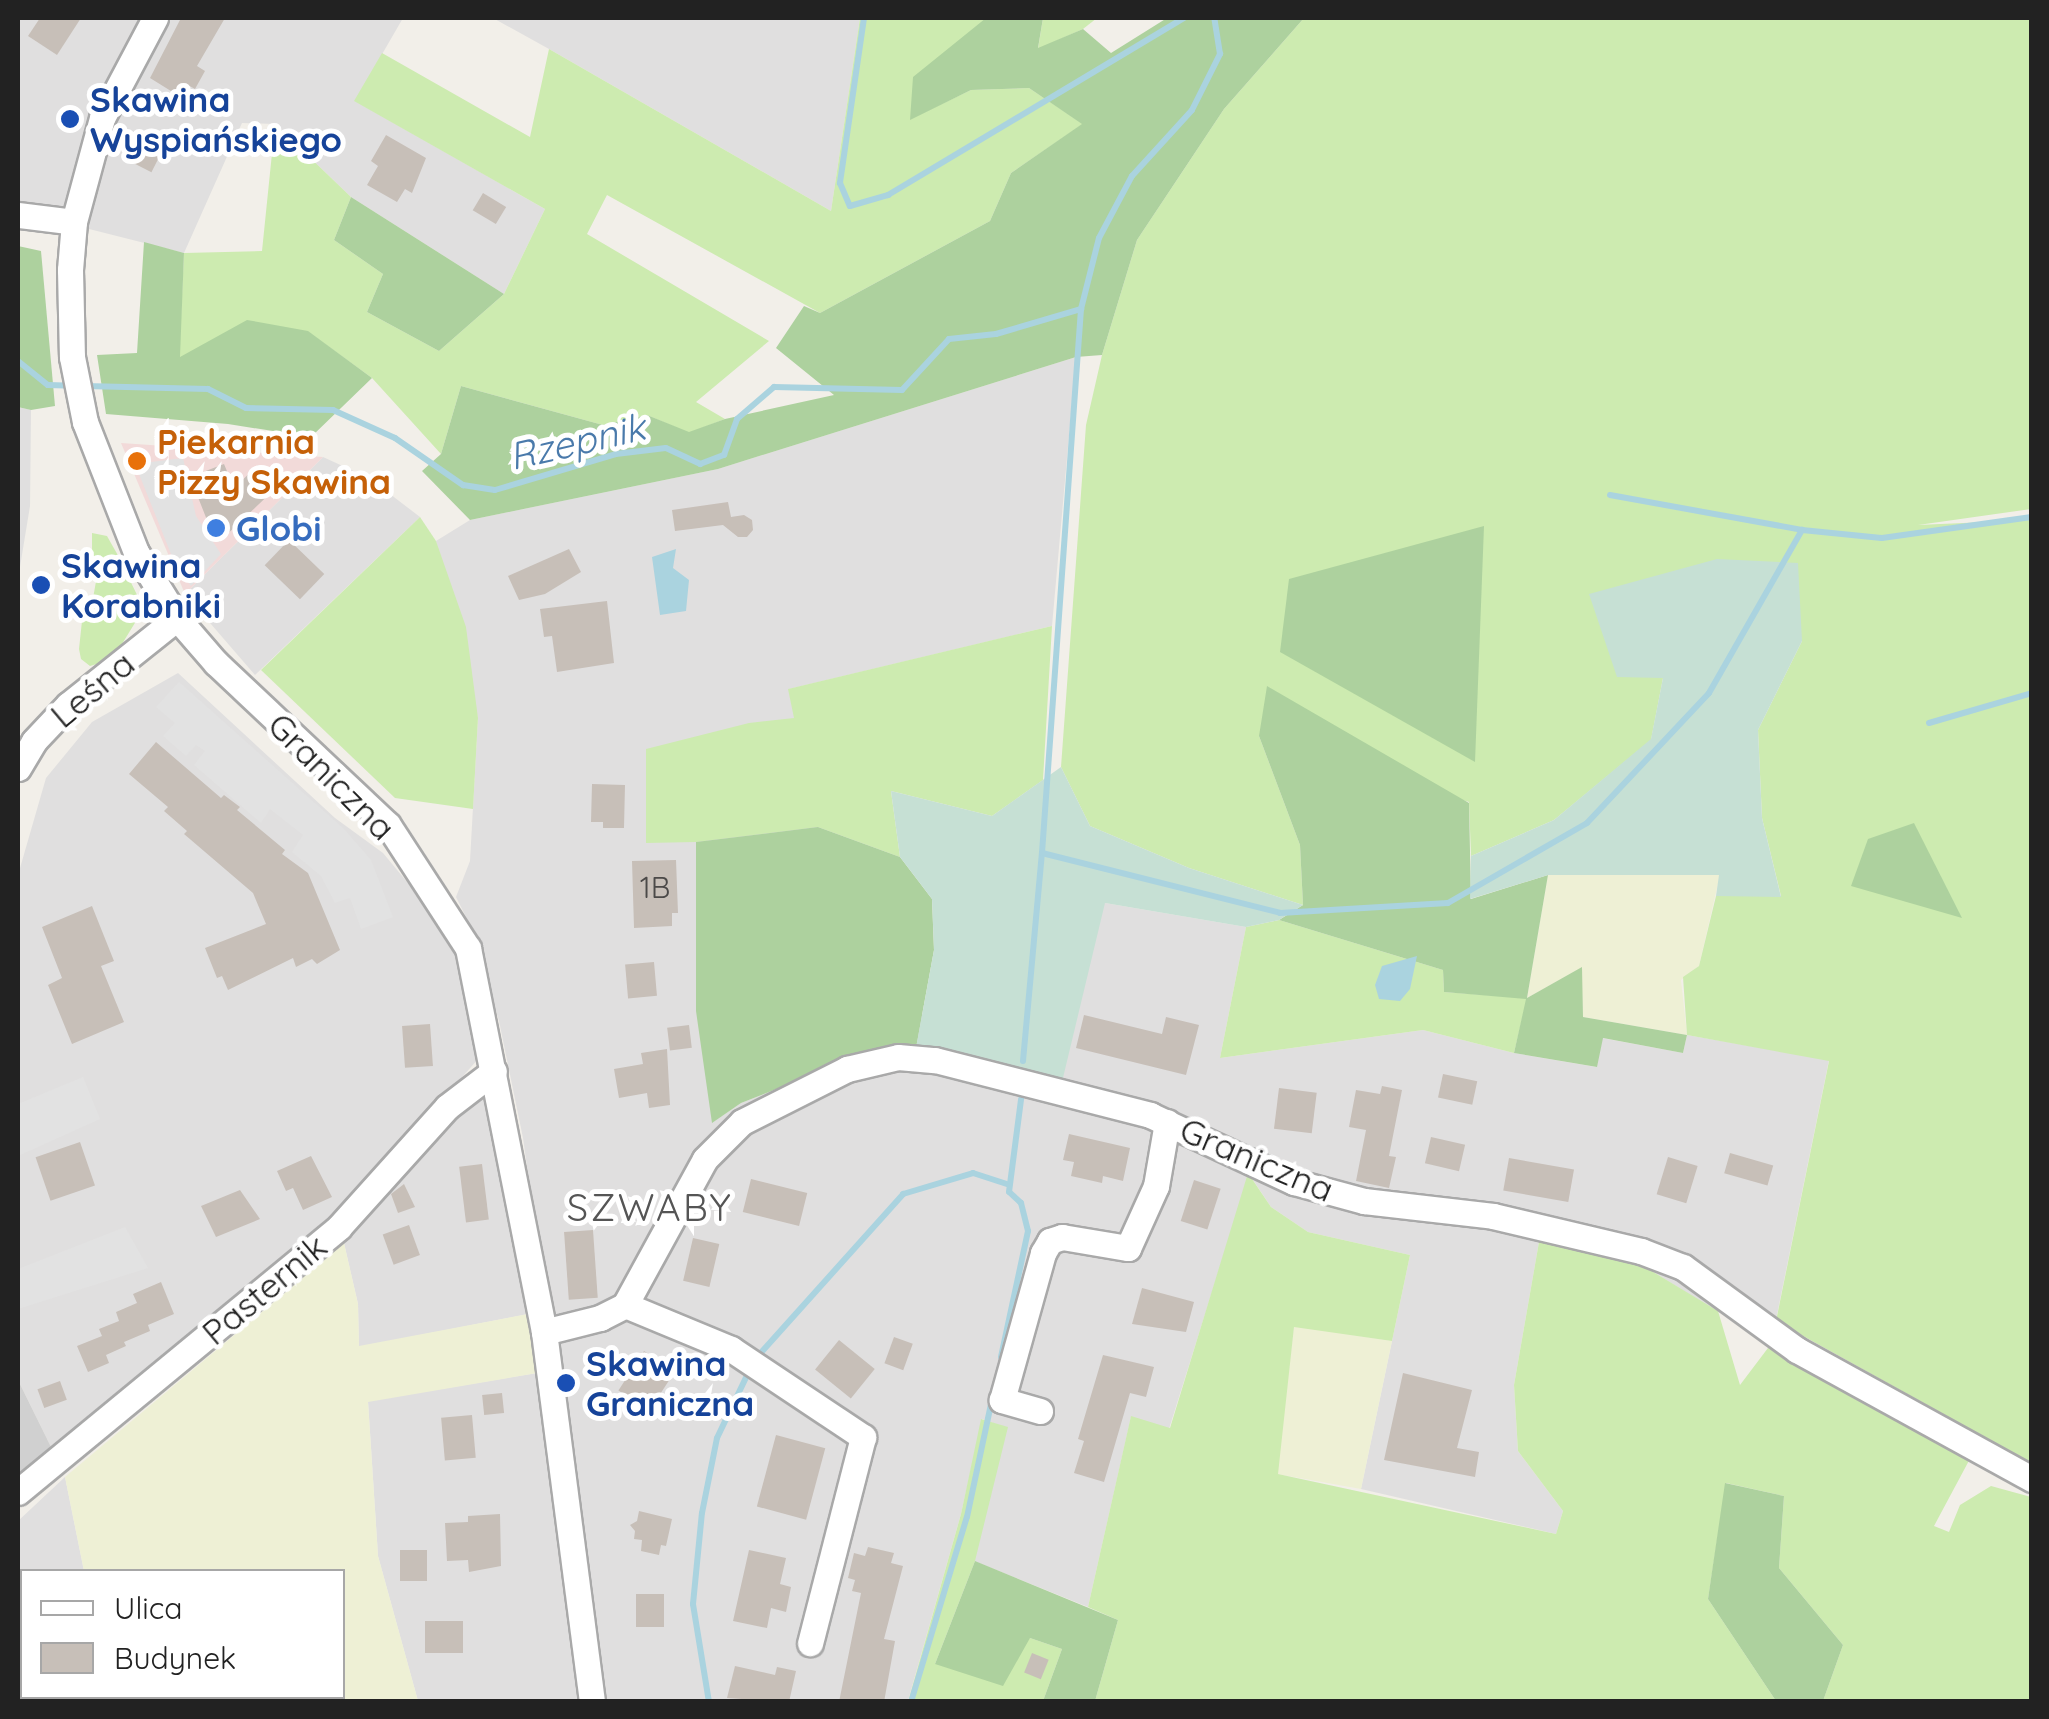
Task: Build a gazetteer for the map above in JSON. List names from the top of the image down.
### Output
{
  "streets": {
    "street": ["Leśna", "Graniczna", "Pasternik"]
  },
  "crossings": [
    ["Leśna", "Graniczna"],
    ["Graniczna", "Pasternik"]
  ],
  "districts": ["SZWABY"],
  "water": ["Rzepnik"],
  "places": [
    "Skawina Wyspiańskiego",
    "Piekarnia Pizzy Skawina",
    "Globi",
    "Skawina Korabniki",
    "Skawina Graniczna"
  ],
  "house_numbers": ["1B"],
  "legend": ["Ulica", "Budynek"]
}
